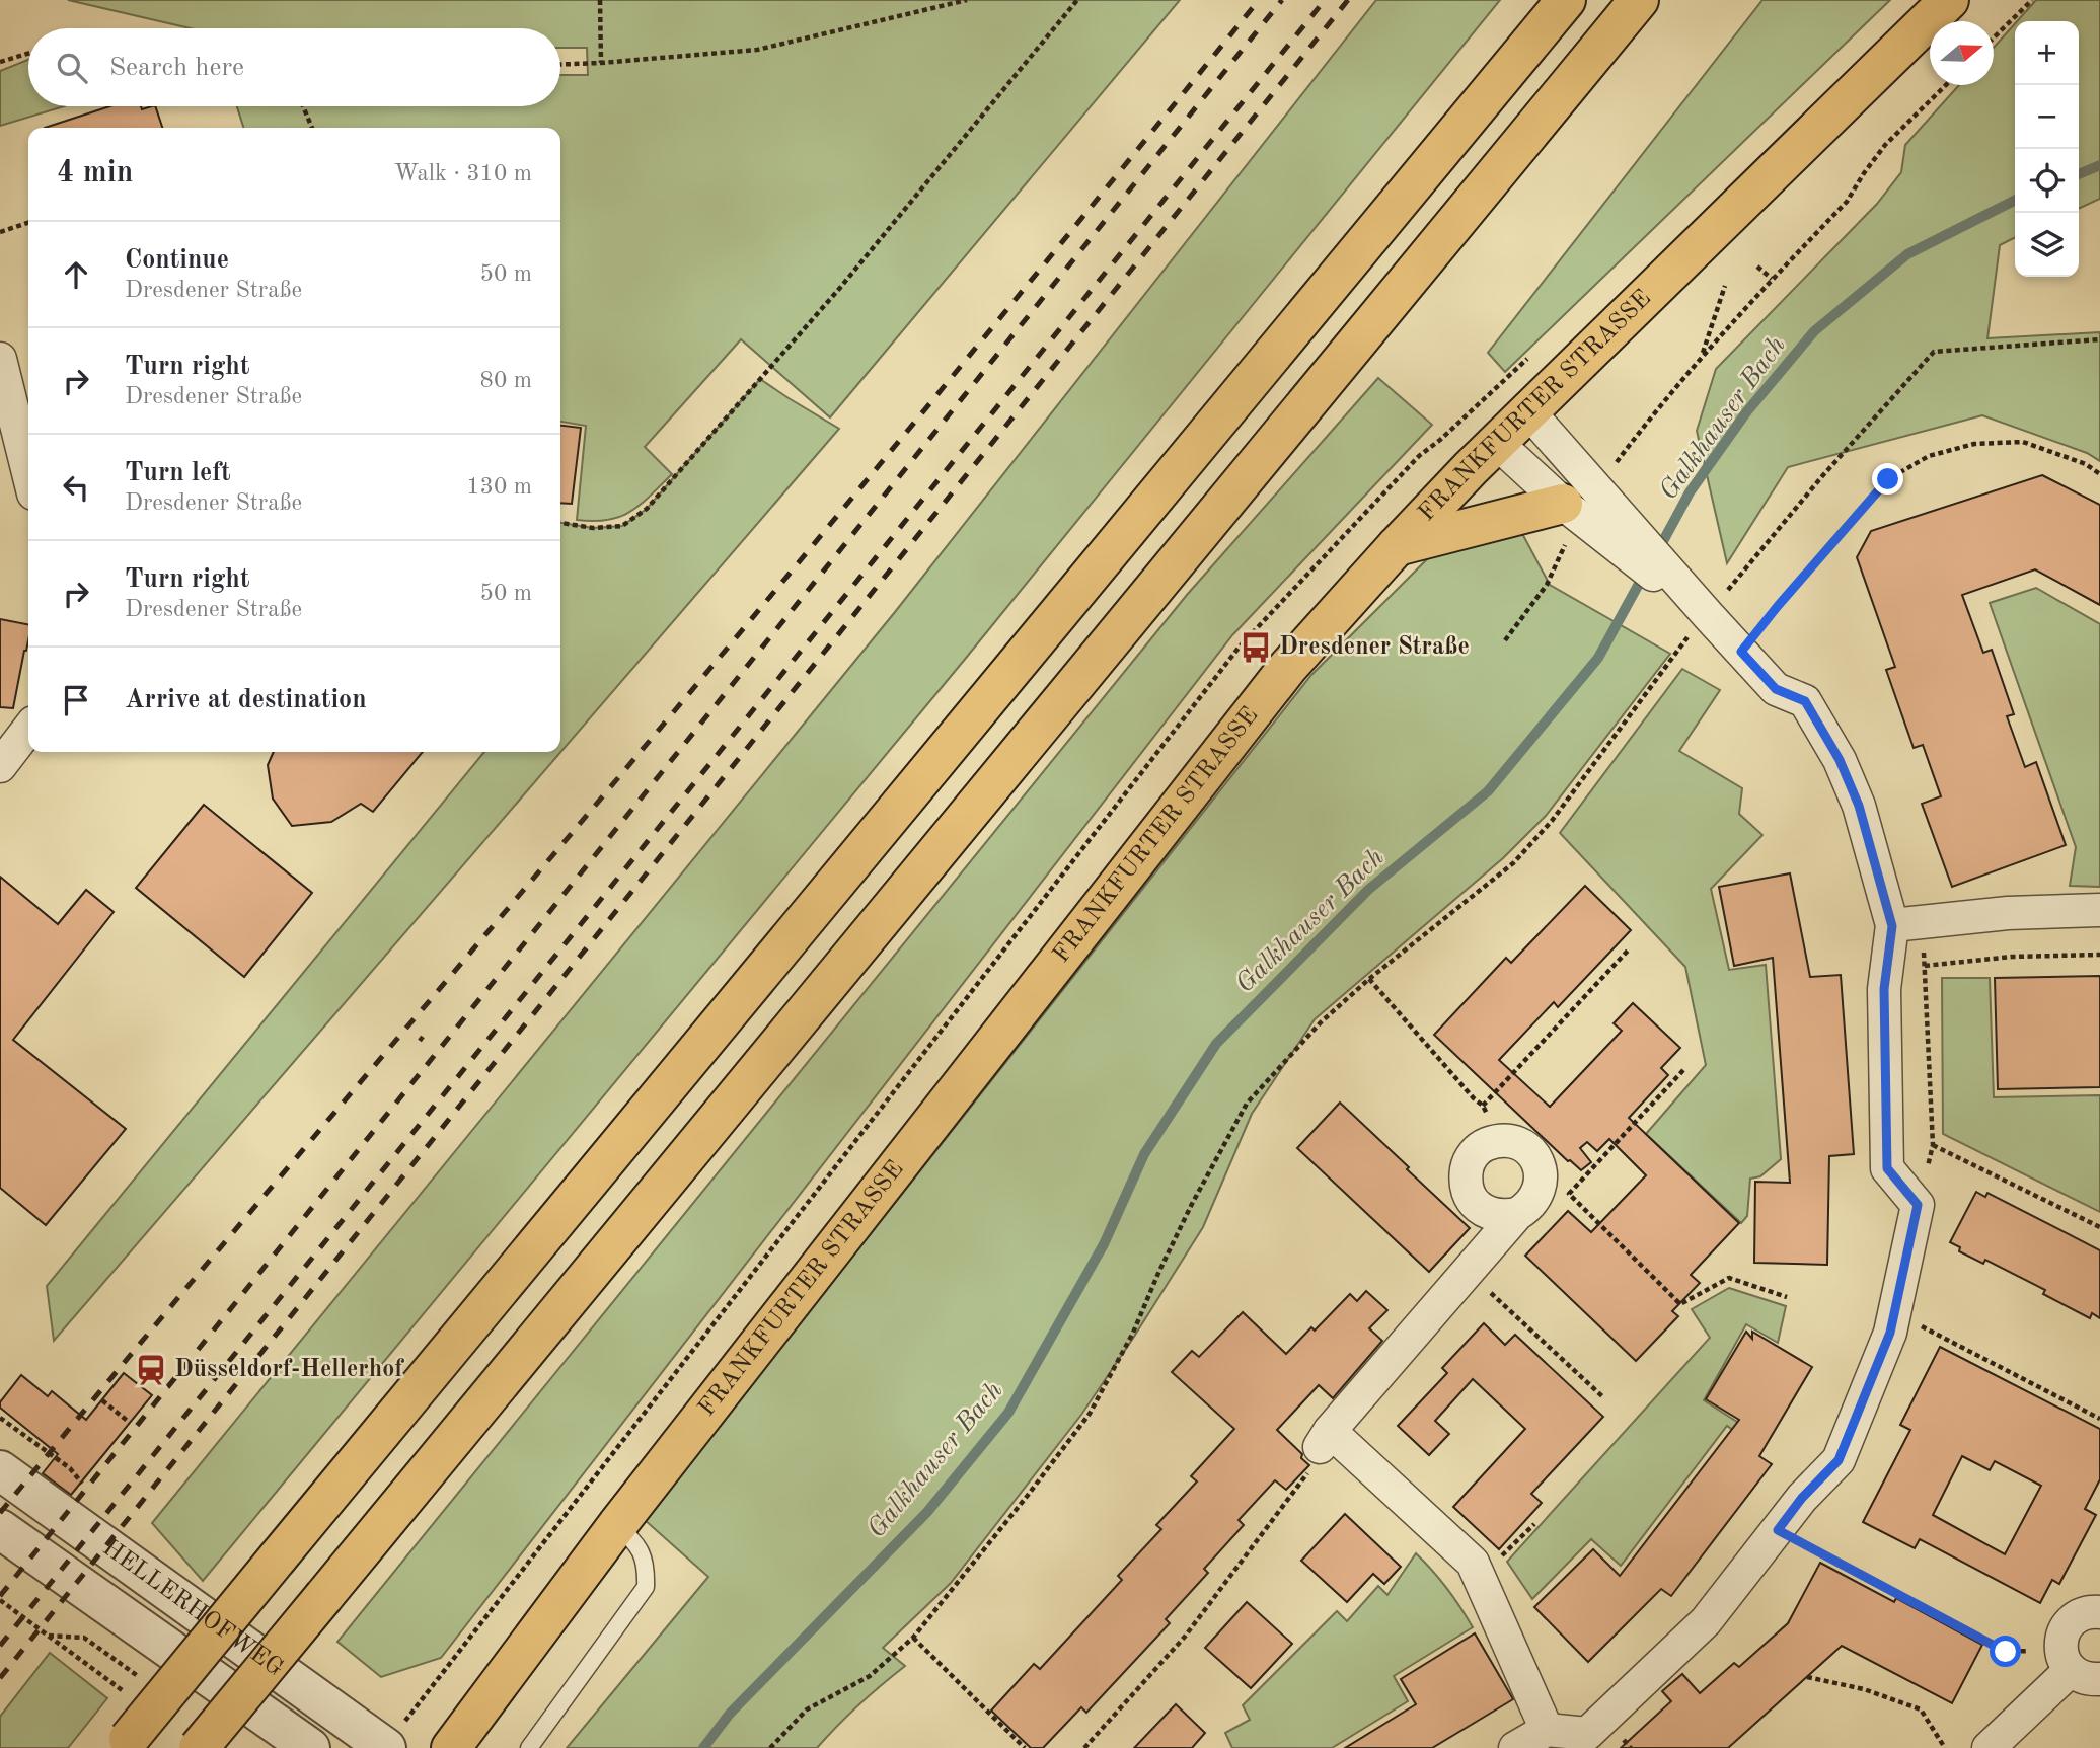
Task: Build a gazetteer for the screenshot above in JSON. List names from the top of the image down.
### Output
{
  "streets": {
    "main road": ["FRANKFURTER STRASSE"],
    "street": ["HELLERHOFWEG"]
  },
  "water": ["Galkhauser Bach"],
  "places": {
    "bus stop": ["Dresdener Straße"],
    "station": ["Düsseldorf-Hellerhof"]
  },
  "north": "right",
  "page": {
    "map_buttons": ["+", "−"],
    "search": "Search here",
    "heading": ["4 min", "Walk · 310 m"],
    "list": [
      ["Continue", "Dresdener Straße", "50 m"],
      ["Turn right", "Dresdener Straße", "80 m"],
      ["Turn left", "Dresdener Straße", "130 m"],
      ["Turn right", "Dresdener Straße", "50 m"],
      "Arrive at destination"
    ]
  }
}
